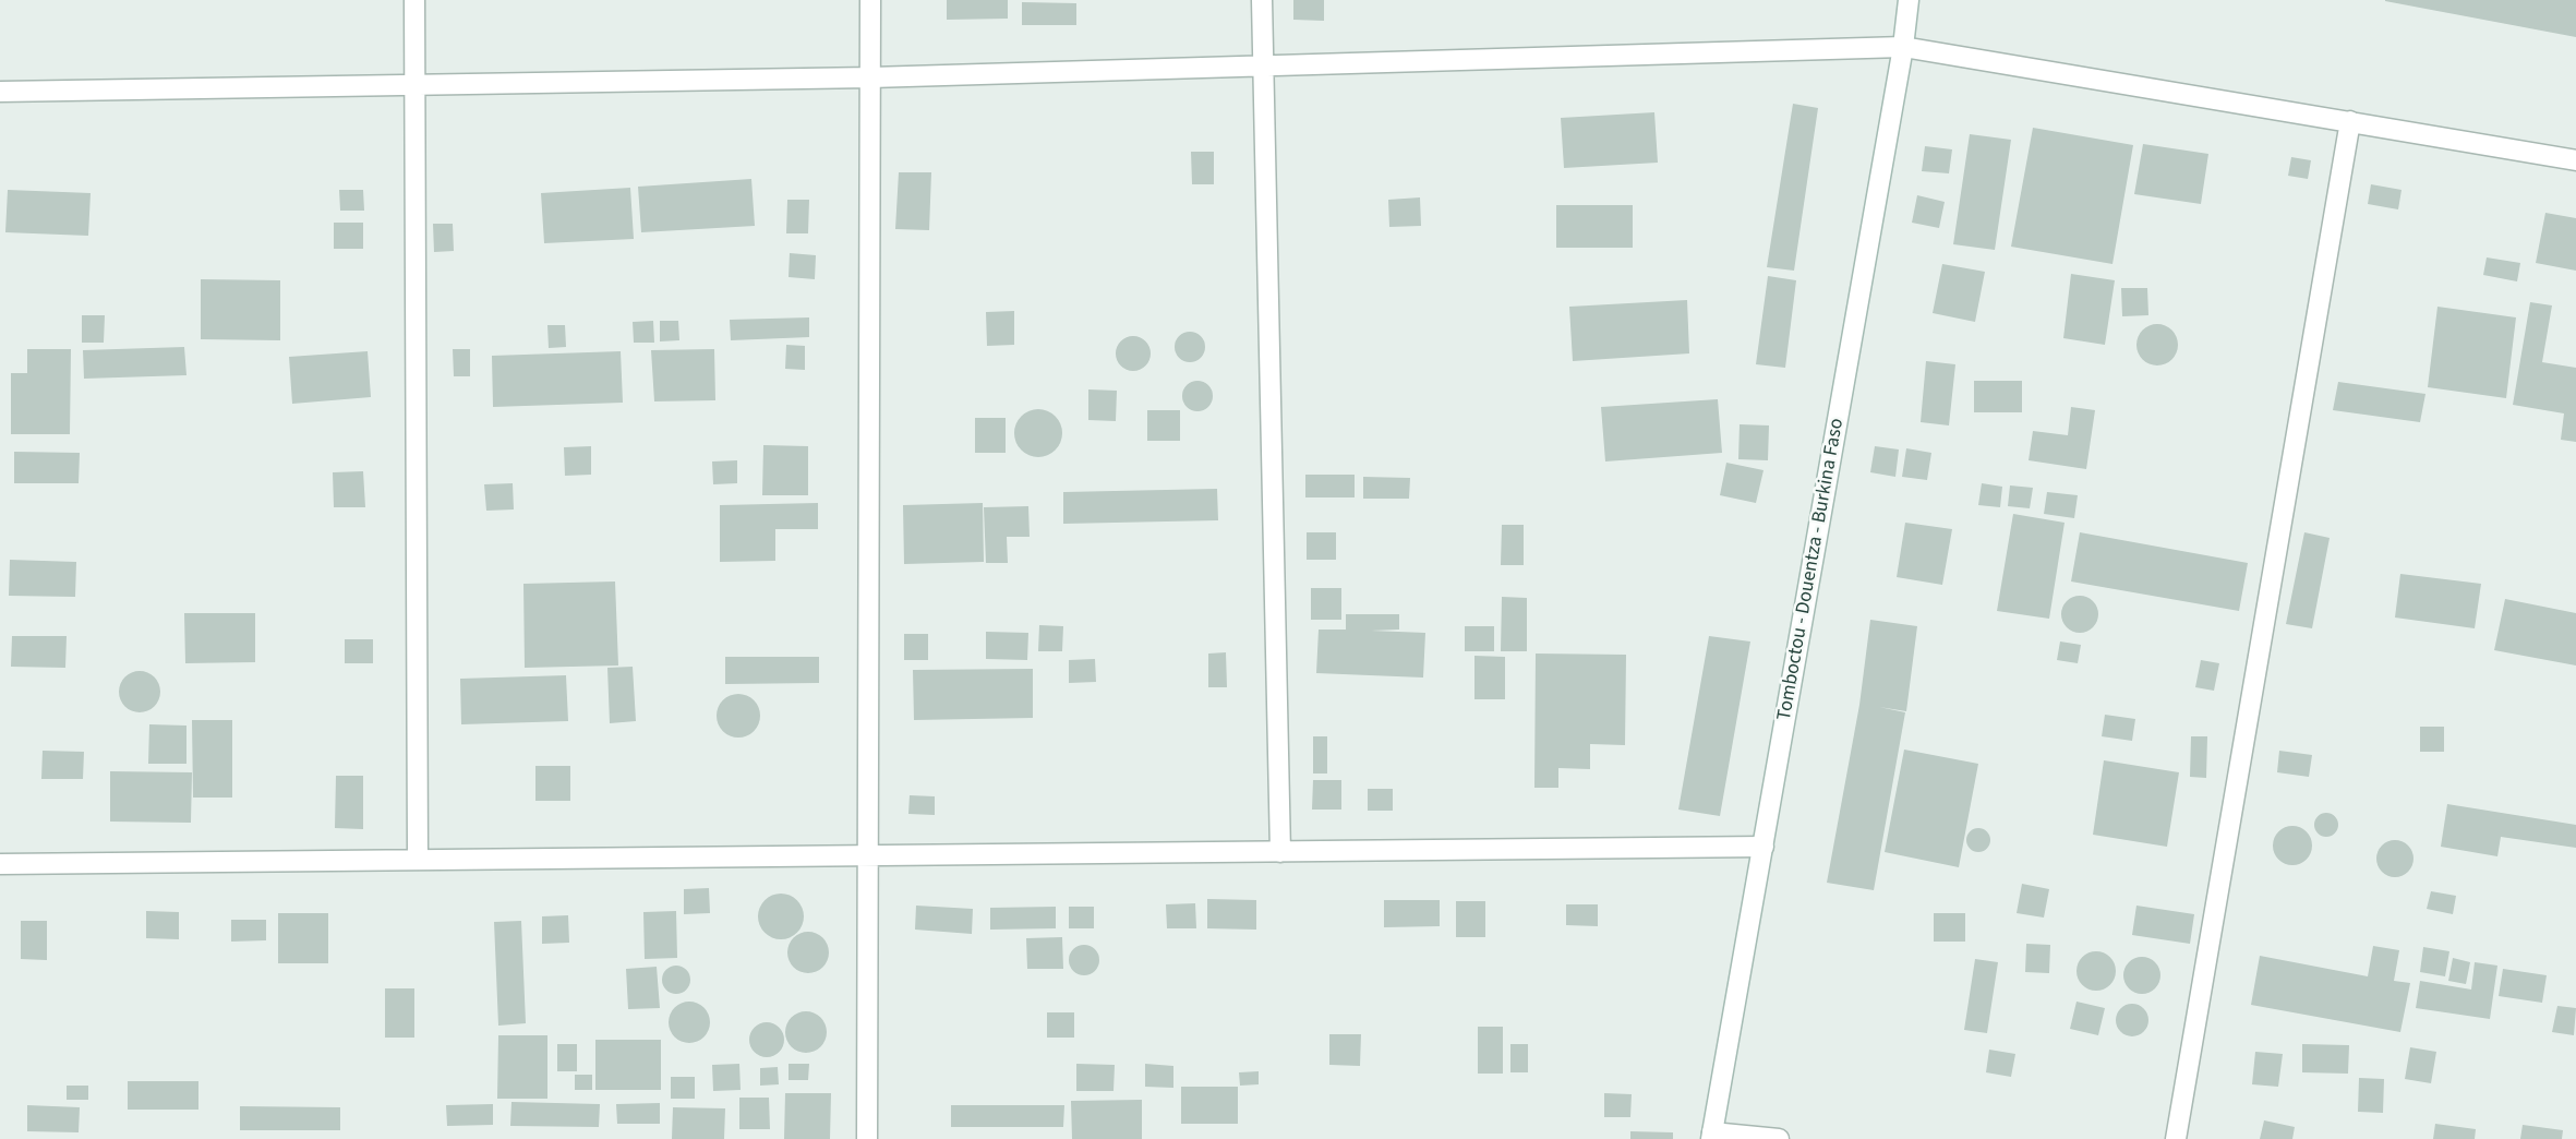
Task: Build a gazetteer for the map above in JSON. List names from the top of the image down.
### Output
{
  "streets": {
    "street": ["Tomboctou - Douentza - Burkina Faso"]
  }
}
